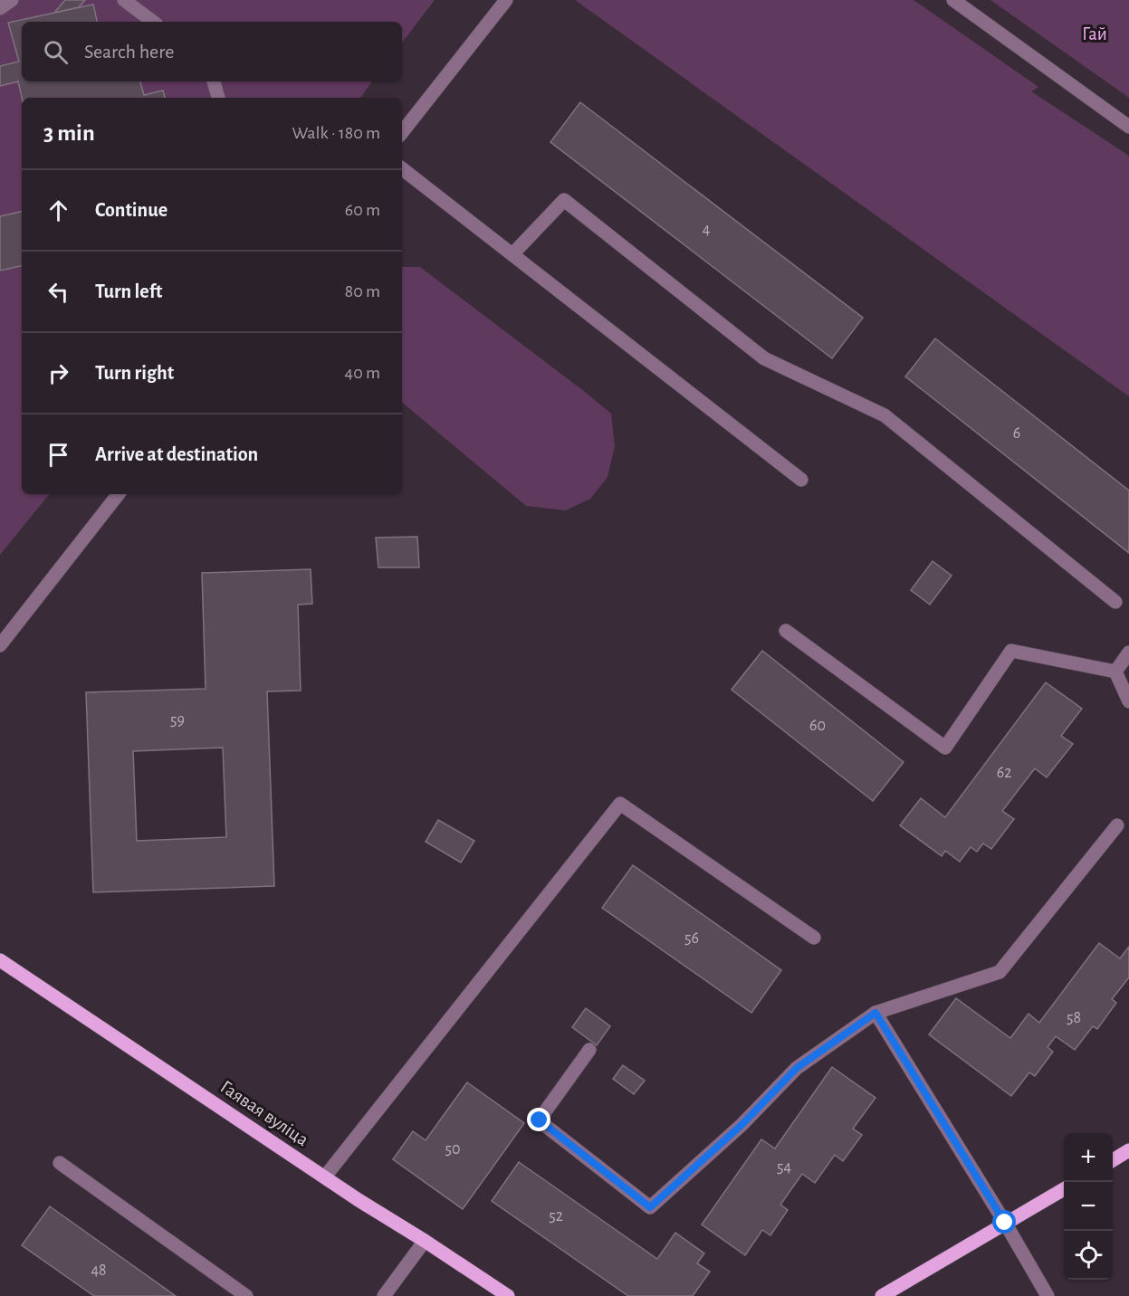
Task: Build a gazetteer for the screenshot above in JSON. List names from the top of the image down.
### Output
{
  "streets": {
    "main road": ["Гаявая вуліца"]
  },
  "parks": ["Гай"],
  "house_numbers": [
    "4",
    "6",
    "59",
    "60",
    "62",
    "56",
    "58",
    "50",
    "54",
    "52",
    "48"
  ],
  "page": {
    "search": "Search here",
    "heading": ["3 min", "Walk · 180 m"],
    "list": [
      ["Continue", "60 m"],
      ["Turn left", "80 m"],
      ["Turn right", "40 m"],
      "Arrive at destination"
    ],
    "map_buttons": ["+", "−"]
  }
}
